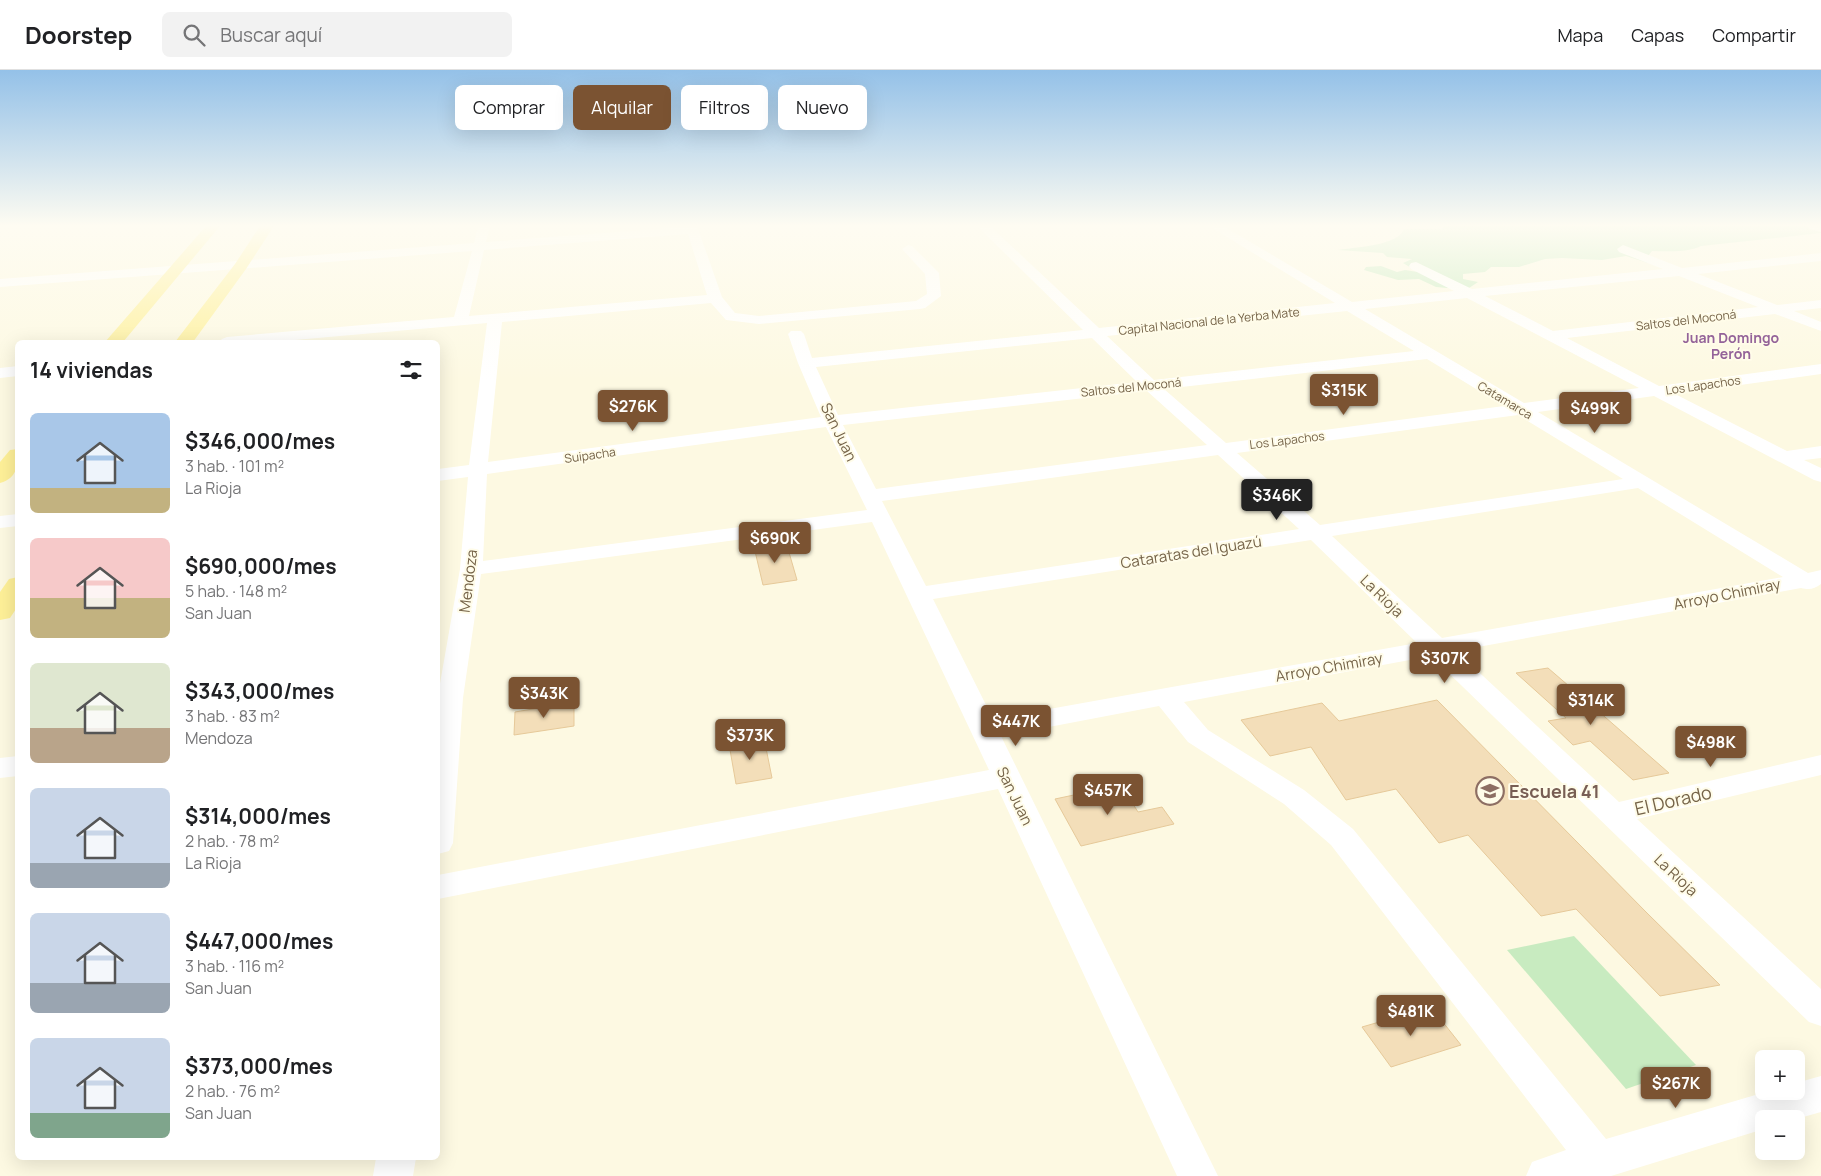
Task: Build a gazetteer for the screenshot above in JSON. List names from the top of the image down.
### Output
{
  "streets": {
    "street": [
      "Saltos del Moconá",
      "Capital Nacional de la Yerba Mate",
      "Los Lapachos",
      "Catamarca",
      "San Juan",
      "Suipacha",
      "Cataratas del Iguazú",
      "Mendoza",
      "Arroyo Chimiray",
      "La Rioja",
      "El Dorado"
    ]
  },
  "crossings": [
    ["Saltos del Moconá", "Catamarca"],
    ["Saltos del Moconá", "San Juan"],
    ["Saltos del Moconá", "Suipacha"],
    ["Saltos del Moconá", "La Rioja"],
    ["Capital Nacional de la Yerba Mate", "Catamarca"],
    ["Capital Nacional de la Yerba Mate", "San Juan"],
    ["Capital Nacional de la Yerba Mate", "La Rioja"],
    ["Los Lapachos", "Catamarca"],
    ["Los Lapachos", "San Juan"],
    ["Los Lapachos", "La Rioja"],
    ["Catamarca", "Cataratas del Iguazú"],
    ["Catamarca", "Arroyo Chimiray"],
    ["San Juan", "Suipacha"],
    ["San Juan", "Cataratas del Iguazú"],
    ["San Juan", "Arroyo Chimiray"],
    ["Suipacha", "Mendoza"],
    ["Cataratas del Iguazú", "La Rioja"],
    ["Arroyo Chimiray", "La Rioja"],
    ["La Rioja", "El Dorado"]
  ],
  "districts": ["Juan Domingo Perón"],
  "places": {
    "school or university": ["Escuela 41"]
  },
  "page": {
    "header": "Doorstep",
    "search": "Buscar aquí",
    "nav": ["Mapa", "Capas", "Compartir"],
    "chip": [
      "Comprar",
      "Alquilar",
      "Filtros",
      "Nuevo"
    ],
    "heading": "14 viviendas",
    "price": [
      "$315K",
      "$276K",
      "$499K",
      "$346K",
      "$690K",
      "$307K",
      "$343K",
      "$314K",
      "$447K",
      "$373K",
      "$498K",
      "$457K",
      "$481K",
      "$267K"
    ],
    "list": [
      {
        "name": "$346,000/mes",
        "note": "3 hab. · 101 m² · La Rioja"
      },
      {
        "name": "$690,000/mes",
        "note": "5 hab. · 148 m² · San Juan"
      },
      {
        "name": "$343,000/mes",
        "note": "3 hab. · 83 m² · Mendoza"
      },
      {
        "name": "$314,000/mes",
        "note": "2 hab. · 78 m² · La Rioja"
      },
      {
        "name": "$447,000/mes",
        "note": "3 hab. · 116 m² · San Juan"
      },
      {
        "name": "$373,000/mes",
        "note": "2 hab. · 76 m² · San Juan"
      }
    ],
    "map_buttons": ["+", "−"]
  }
}
